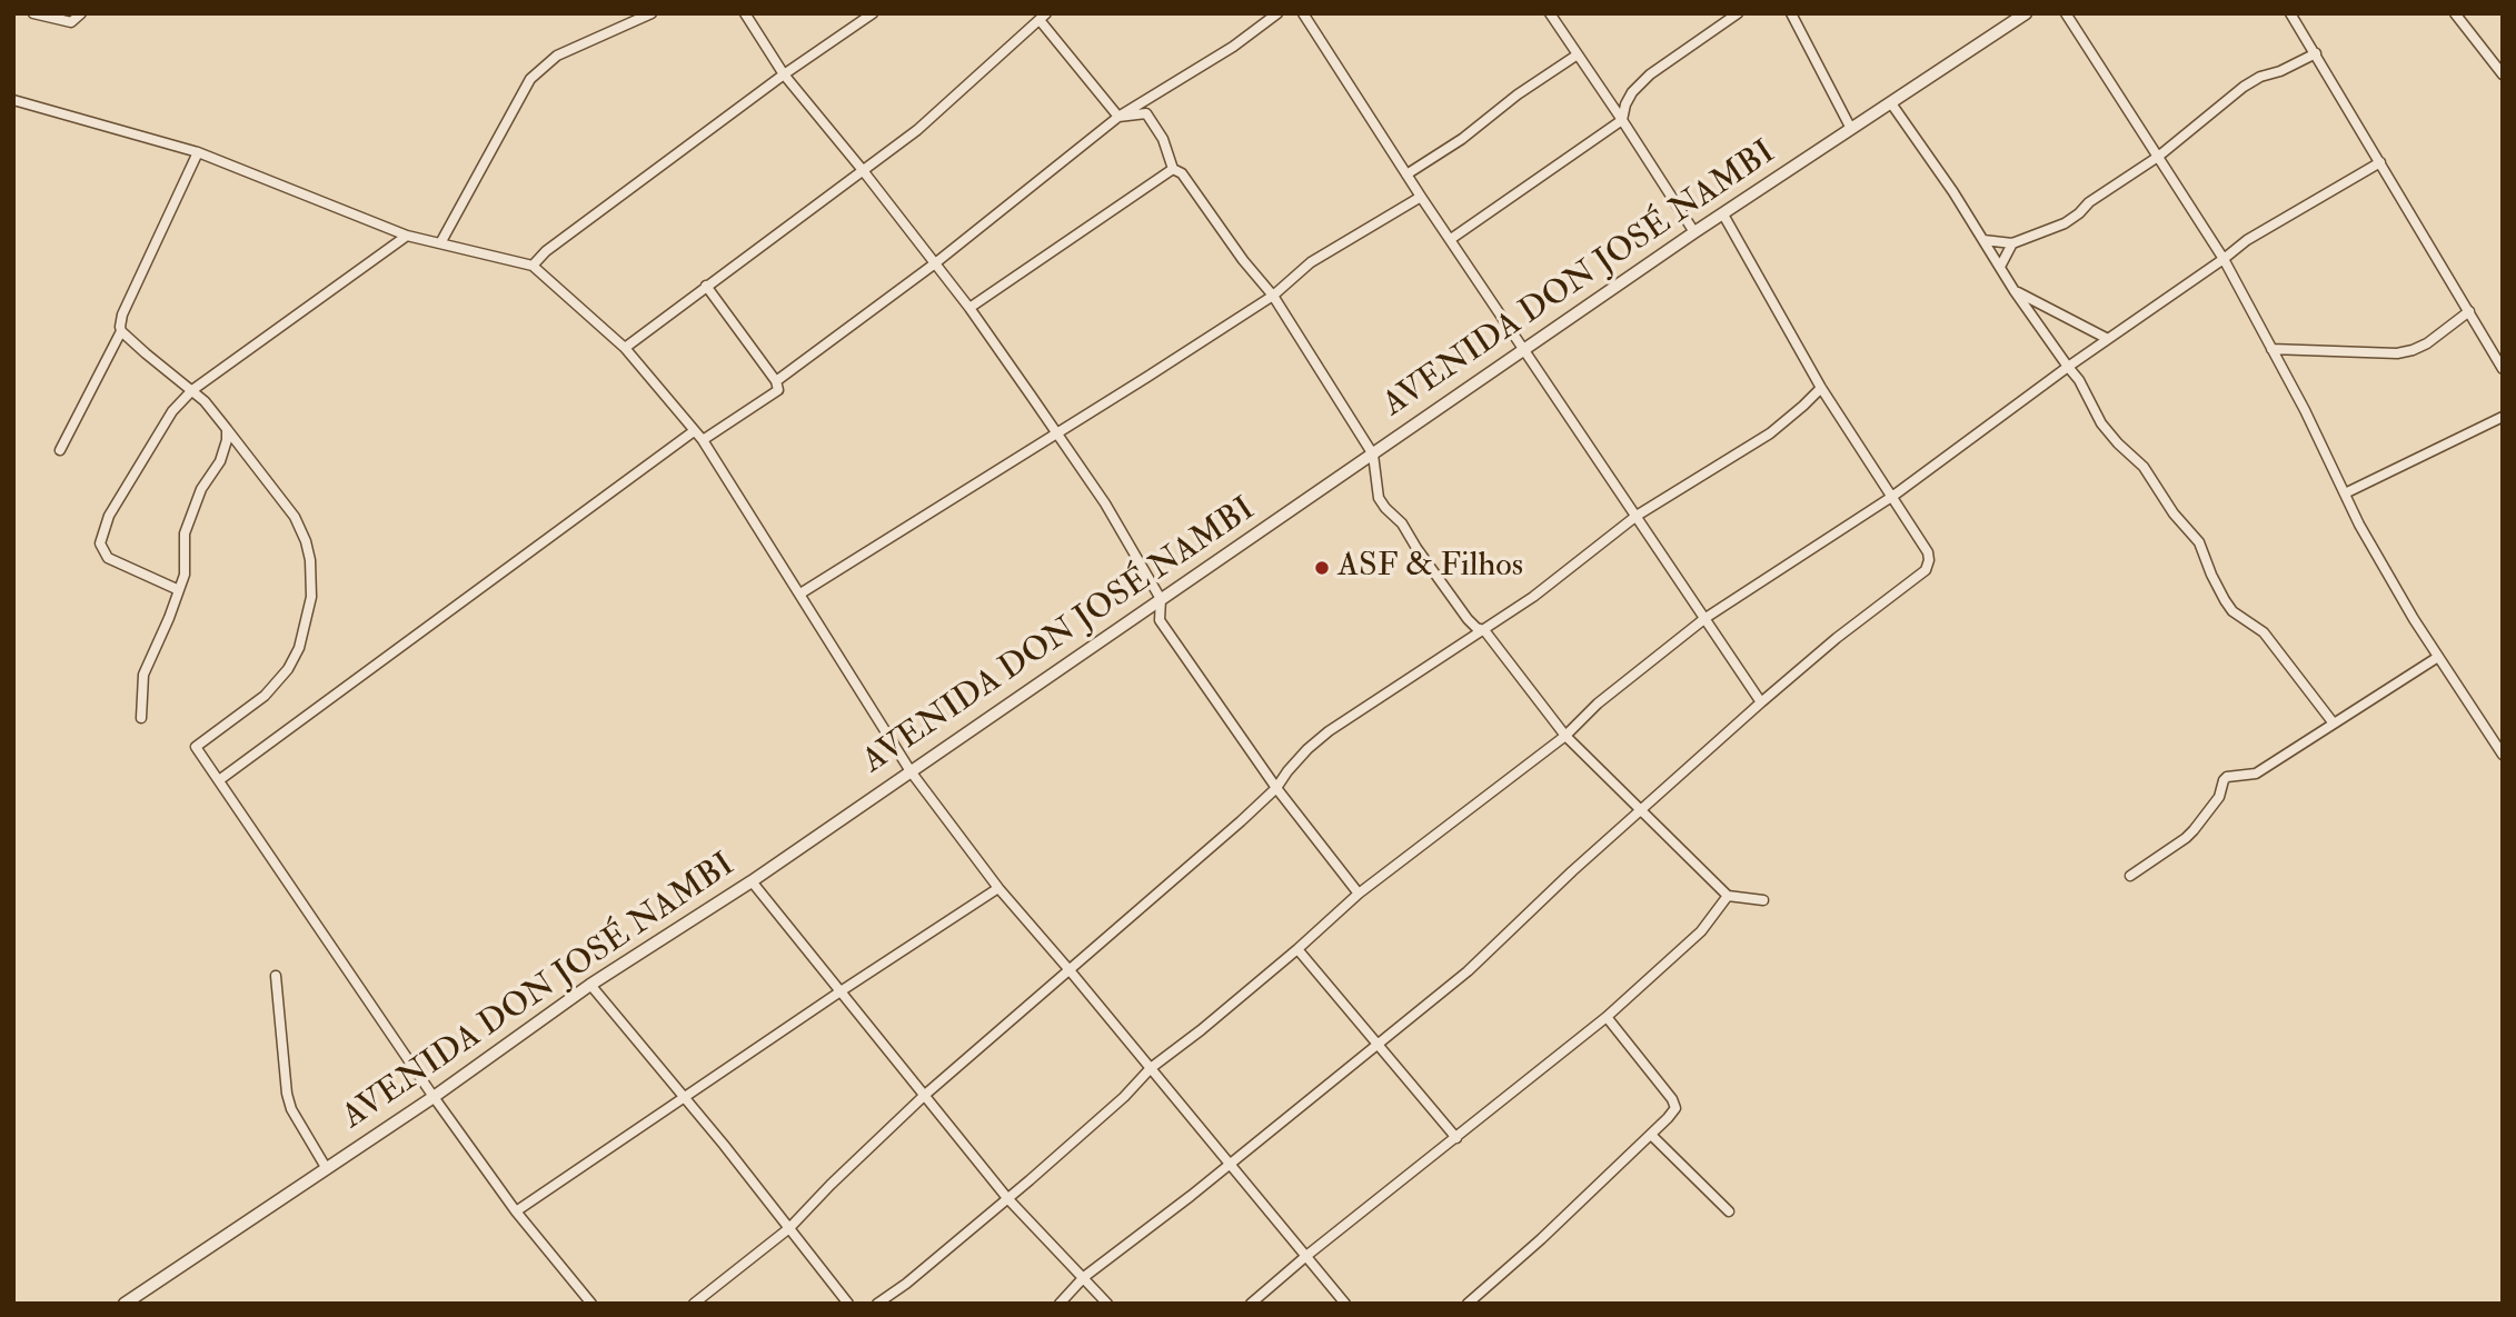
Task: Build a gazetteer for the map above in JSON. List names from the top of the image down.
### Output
{
  "streets": {
    "street": ["AVENIDA DON JOSÉ NAMBI"]
  },
  "places": ["ASF & Filhos"]
}
